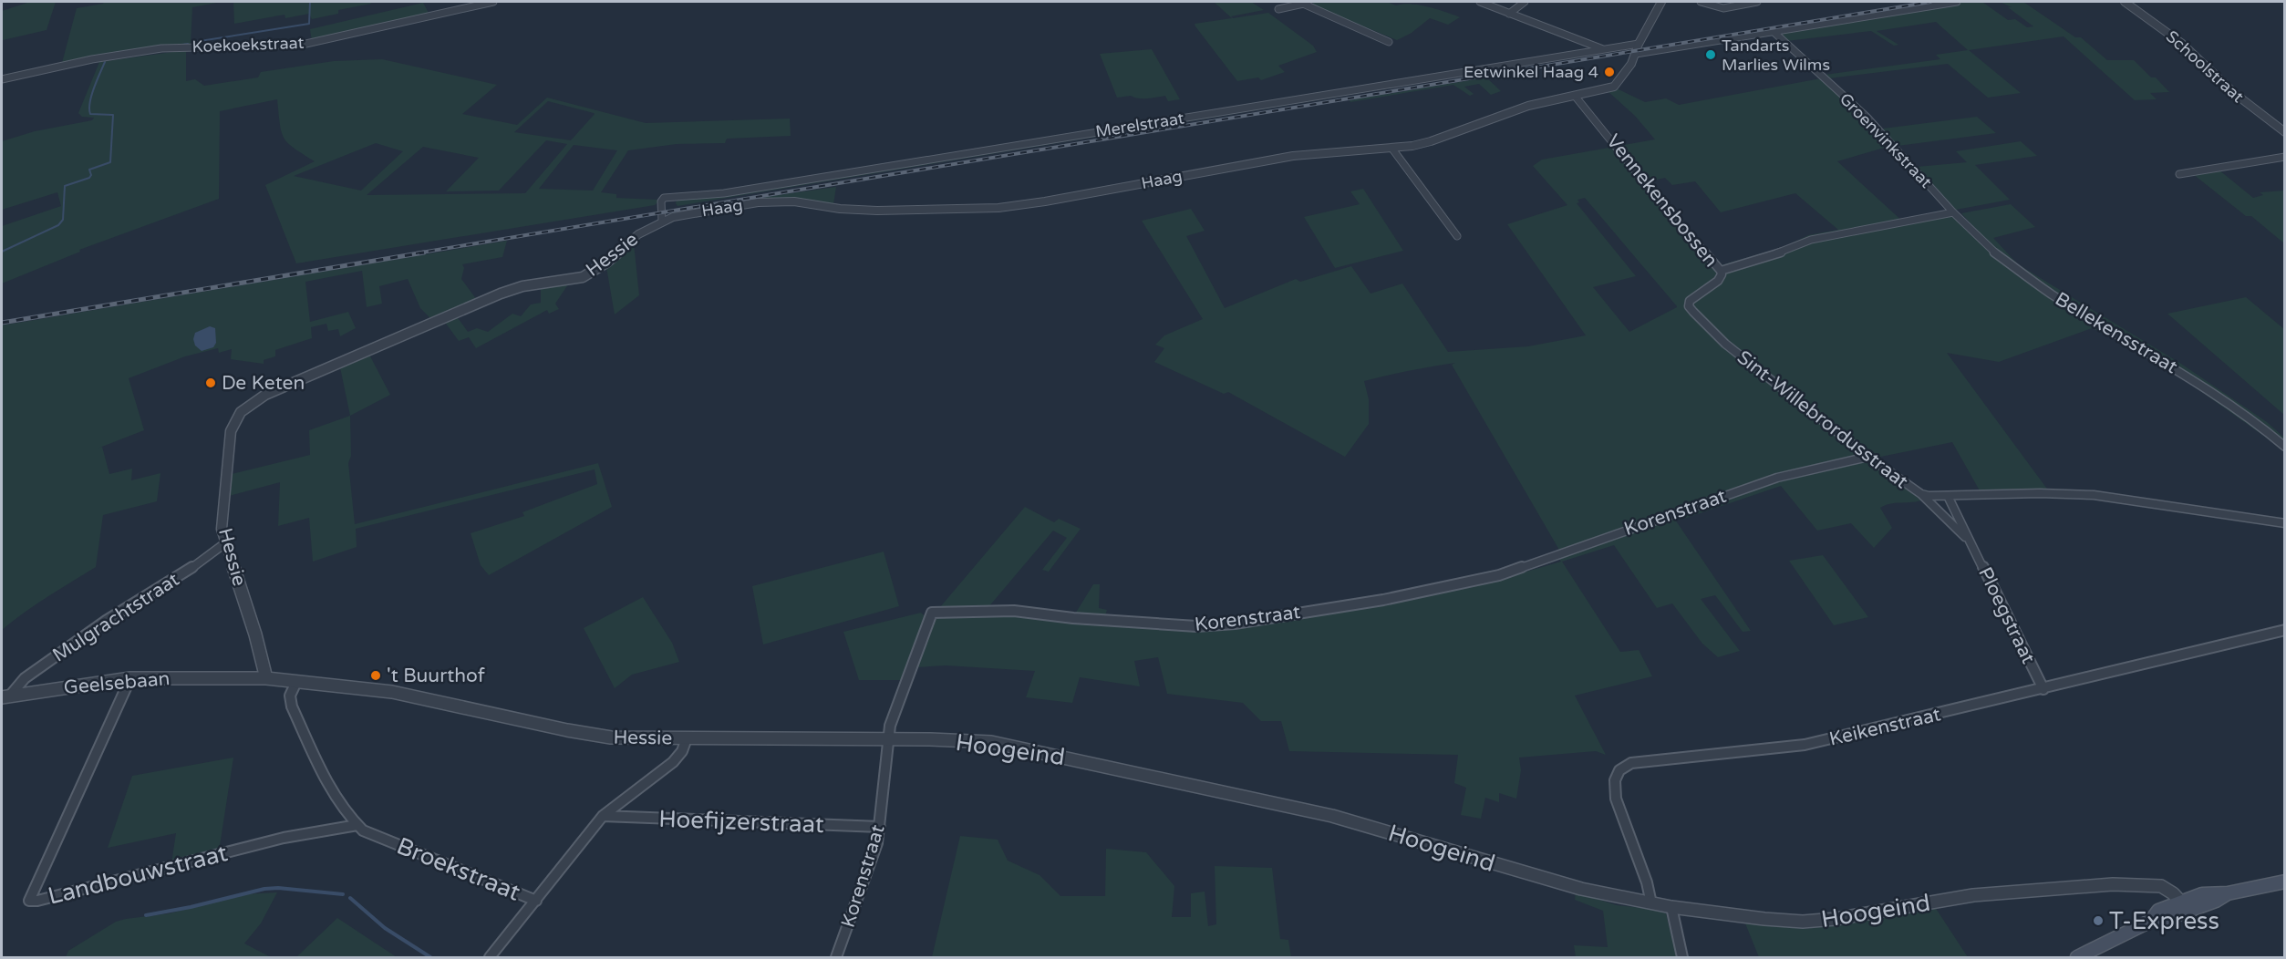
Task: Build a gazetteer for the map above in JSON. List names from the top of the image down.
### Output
{
  "streets": {
    "street": [
      "Koekoekstraat",
      "Schoolstraat",
      "Merelstraat",
      "Groenvinkstraat",
      "Haag",
      "Vennekensbossen",
      "Hessie",
      "Bellekensstraat",
      "Sint-Willebrordusstraat",
      "Korenstraat",
      "Ploegstraat",
      "Mulgrachtstraat",
      "Geelsebaan",
      "Keikenstraat",
      "Hoogeind",
      "Hoefijzerstraat",
      "Broekstraat",
      "Landbouwstraat"
    ]
  },
  "crossings": [
    ["Merelstraat", "Haag"],
    ["Merelstraat", "Hessie"],
    ["Groenvinkstraat", "Vennekensbossen"],
    ["Groenvinkstraat", "Bellekensstraat"],
    ["Haag", "Vennekensbossen"],
    ["Haag", "Hessie"],
    ["Vennekensbossen", "Bellekensstraat"],
    ["Vennekensbossen", "Sint-Willebrordusstraat"],
    ["Hessie", "Mulgrachtstraat"],
    ["Hessie", "Geelsebaan"],
    ["Hessie", "Hoogeind"],
    ["Hessie", "Broekstraat"],
    ["Sint-Willebrordusstraat", "Korenstraat"],
    ["Sint-Willebrordusstraat", "Ploegstraat"],
    ["Korenstraat", "Hoogeind"],
    ["Korenstraat", "Hoefijzerstraat"],
    ["Ploegstraat", "Keikenstraat"],
    ["Mulgrachtstraat", "Geelsebaan"],
    ["Geelsebaan", "Landbouwstraat"],
    ["Keikenstraat", "Hoogeind"],
    ["Hoogeind", "Broekstraat"],
    ["Hoefijzerstraat", "Broekstraat"],
    ["Broekstraat", "Landbouwstraat"]
  ],
  "places": [
    "Tandarts Marlies Wilms",
    "Eetwinkel Haag 4",
    "De Keten",
    "'t Buurthof",
    "T-Express"
  ]
}
